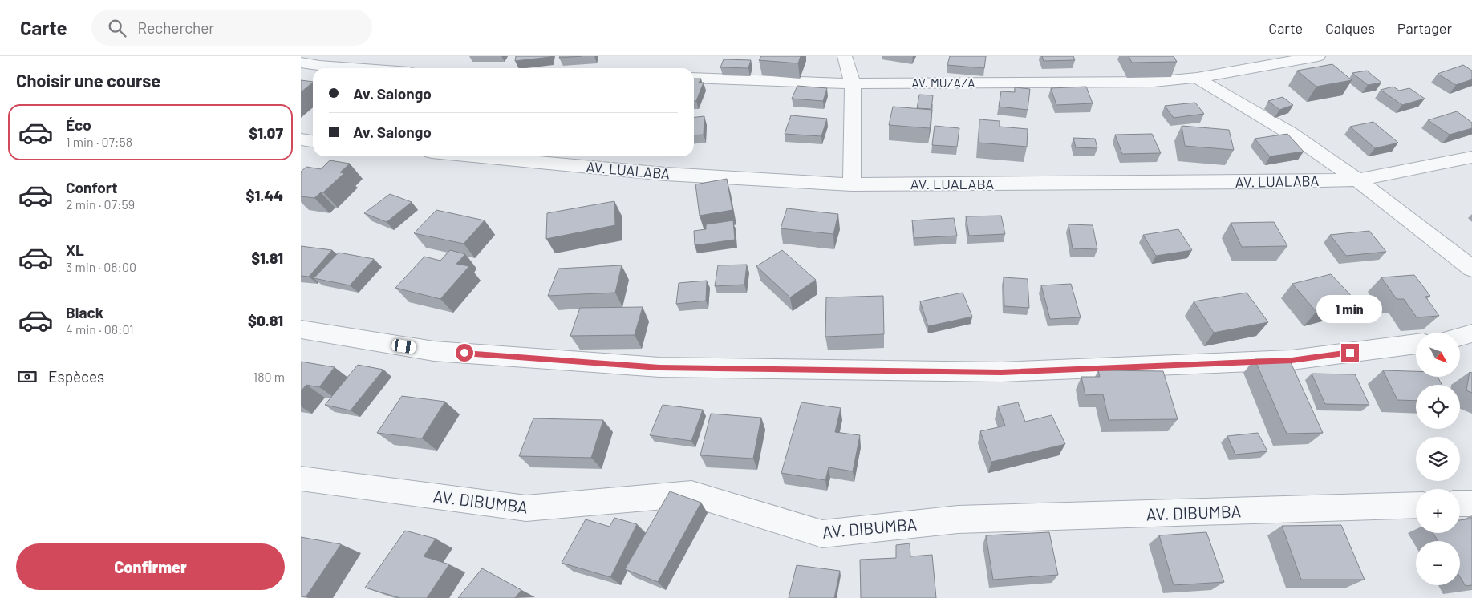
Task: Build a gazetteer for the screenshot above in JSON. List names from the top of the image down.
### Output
{
  "streets": {
    "street": ["AV. MUZAZA", "AV. LUALABA", "AV. DIBUMBA"]
  },
  "north": "bottom right",
  "page": {
    "header": "Carte",
    "search": "Rechercher",
    "nav": ["Carte", "Calques", "Partager"],
    "heading": "Choisir une course",
    "banner": ["Av. Salongo", "Av. Salongo"],
    "list": [
      {
        "name": "Éco",
        "note": "1 min · 07:58",
        "value": "$1.07"
      },
      {
        "name": "Confort",
        "note": "2 min · 07:59",
        "value": "$1.44"
      },
      {
        "name": "XL",
        "note": "3 min · 08:00",
        "value": "$1.81"
      },
      {
        "name": "Black",
        "note": "4 min · 08:01",
        "value": "$0.81"
      }
    ],
    "bubble": "1 min",
    "map_buttons": ["+", "−"],
    "pay": ["Espèces", "180 m"],
    "buttons": "Confirmer"
  }
}
